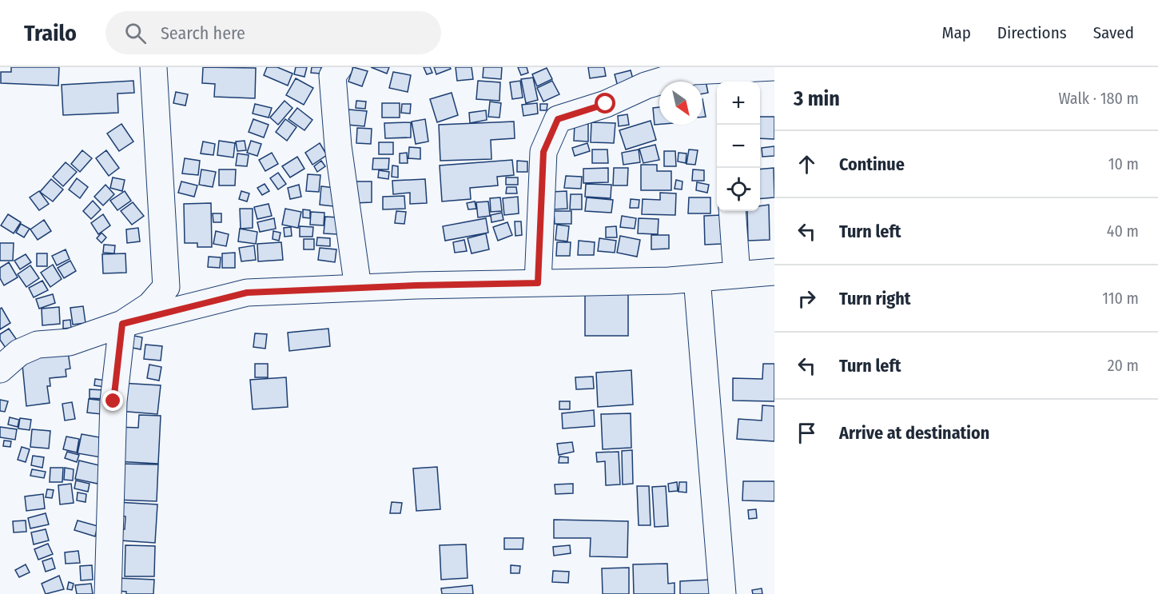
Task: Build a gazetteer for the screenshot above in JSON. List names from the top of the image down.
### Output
{
  "north": "bottom right",
  "page": {
    "header": "Trailo",
    "search": "Search here",
    "nav": ["Map", "Directions", "Saved"],
    "heading": ["3 min", "Walk · 180 m"],
    "map_buttons": ["+", "−"],
    "list": [
      ["Continue", "10 m"],
      ["Turn left", "40 m"],
      ["Turn right", "110 m"],
      ["Turn left", "20 m"],
      "Arrive at destination"
    ]
  }
}
